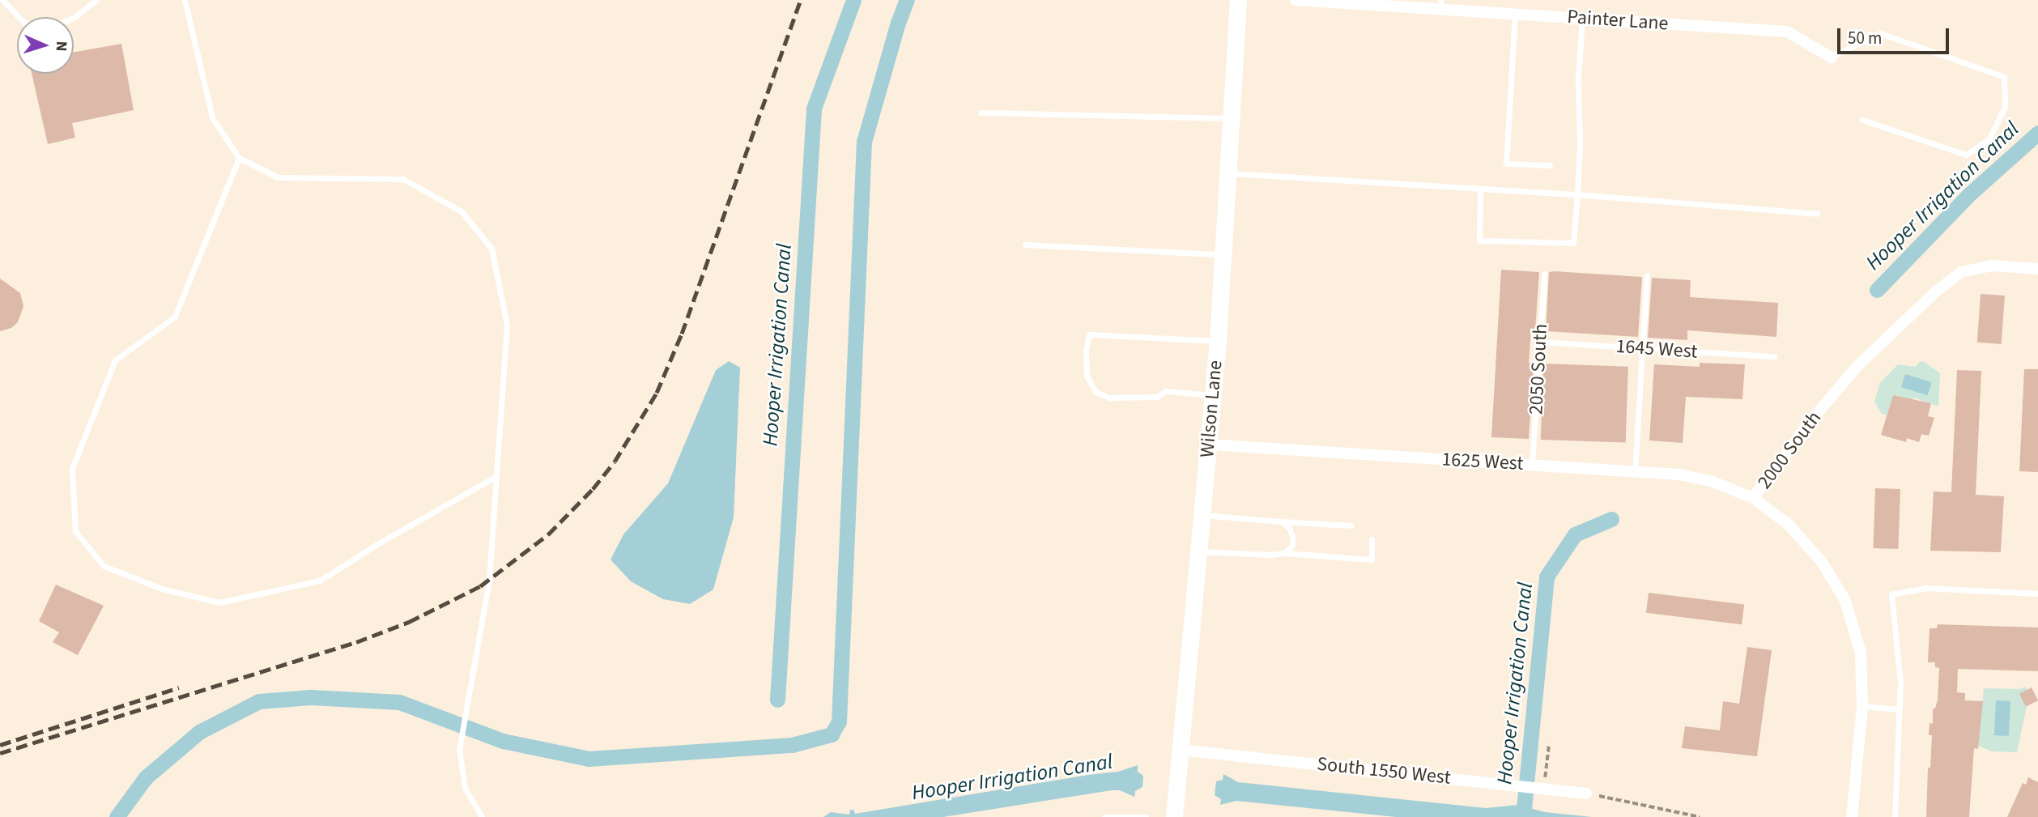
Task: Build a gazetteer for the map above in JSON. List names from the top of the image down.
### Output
{
  "streets": {
    "main road": ["Wilson Lane"],
    "street": [
      "Painter Lane",
      "2000 South",
      "1625 West",
      "South 1550 West"
    ],
    "lane": ["1645 West", "2050 South"]
  },
  "crossings": [
    ["1645 West", "2050 South"],
    ["2050 South", "1625 West"],
    ["Wilson Lane", "1625 West"],
    ["Wilson Lane", "South 1550 West"],
    ["2000 South", "1625 West"]
  ],
  "water": ["Hooper Irrigation Canal"],
  "scale_bar": "50 m",
  "north": "right"
}
